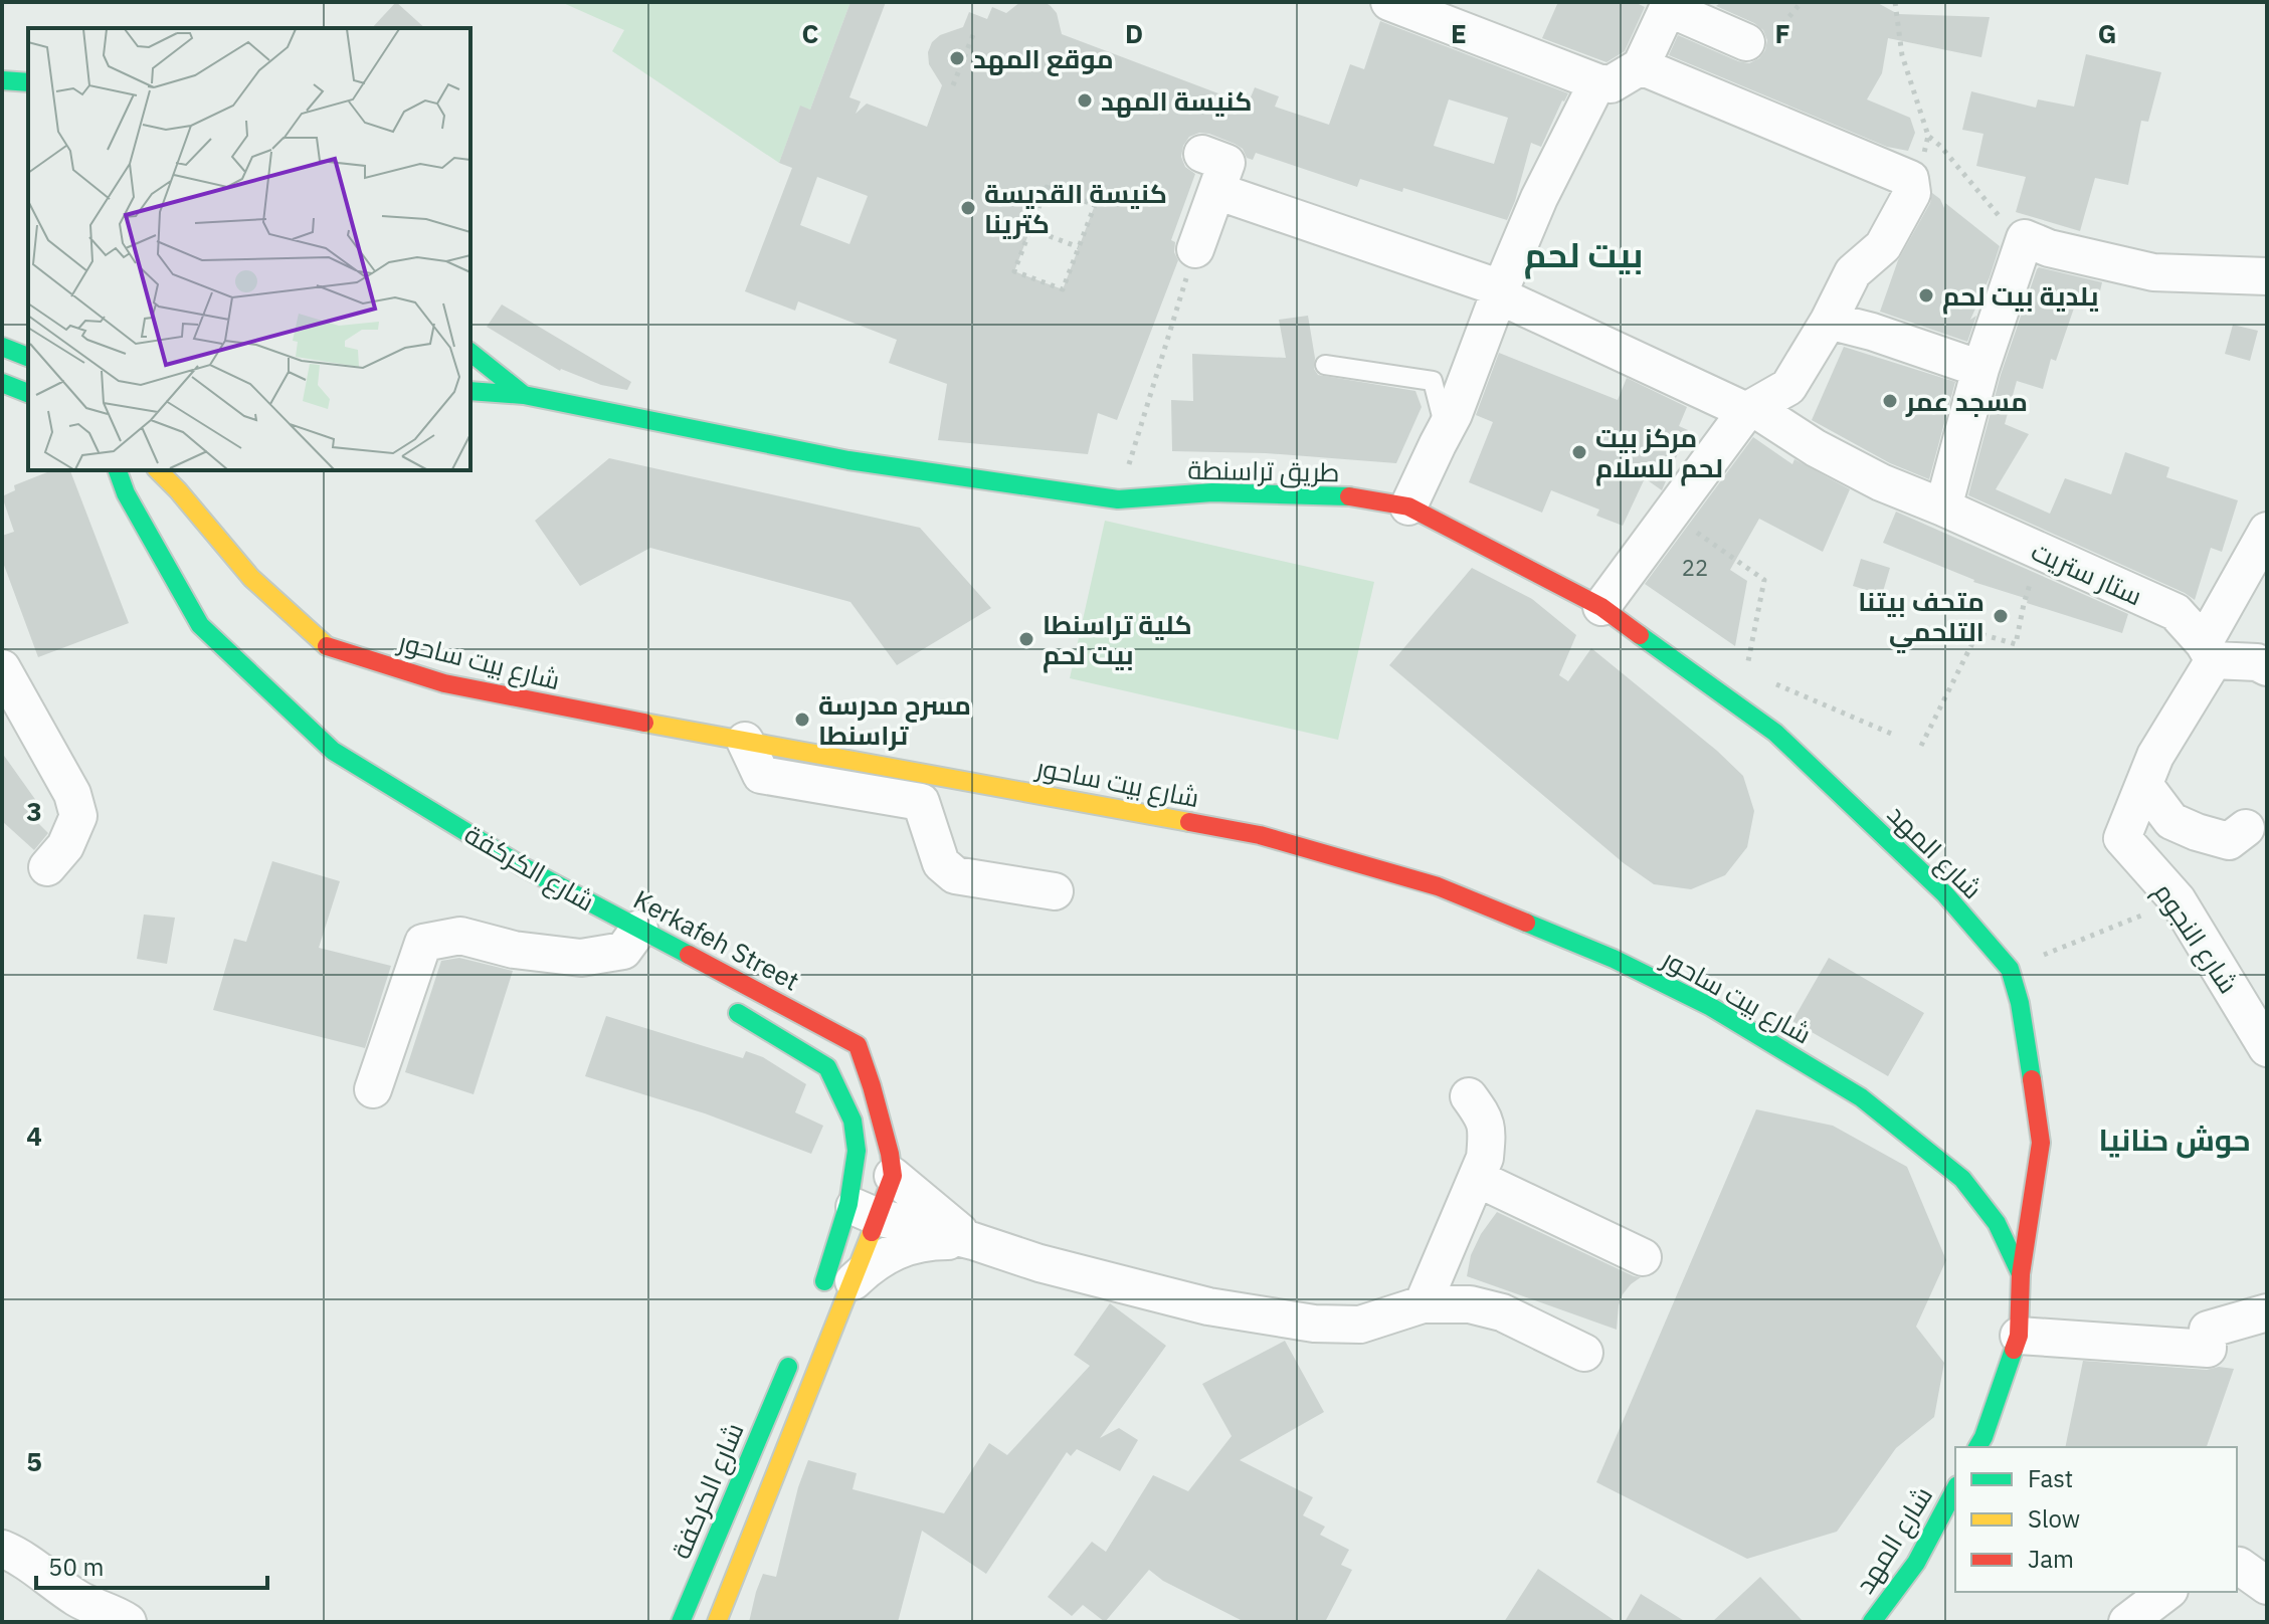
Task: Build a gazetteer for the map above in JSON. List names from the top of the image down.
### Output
{
  "streets": {
    "street": [
      "طريق تراسنطة",
      "ستار ستريت",
      "شارع بيت ساحور",
      "شارع المهد",
      "شارع الكركفة",
      "شارع النجوم",
      "Kerkafeh Street"
    ]
  },
  "crossings": [
    ["طريق تراسنطة", "شارع المهد"],
    ["ستار ستريت", "شارع النجوم"],
    ["شارع بيت ساحور", "شارع المهد"]
  ],
  "districts": ["بيت لحم", "حوش حنانيا"],
  "places": [
    "موقع المهد",
    "كنيسة المهد",
    "كنيسة القديسة كترينا",
    "يلدية بيت لحم",
    "مسجد عمر",
    "مركز بيت لحم للسلام",
    "متحف بيتنا التلحمي",
    "كلية تراسنطا بيت لحم",
    "مسرح مدرسة تراسنطا"
  ],
  "house_numbers": ["22"],
  "legend": ["Fast", "Slow", "Jam"],
  "scale_bar": "50 m",
  "grid": {
    "columns": [
      "C",
      "D",
      "E",
      "F",
      "G"
    ],
    "rows": ["3", "4", "5"]
  }
}
